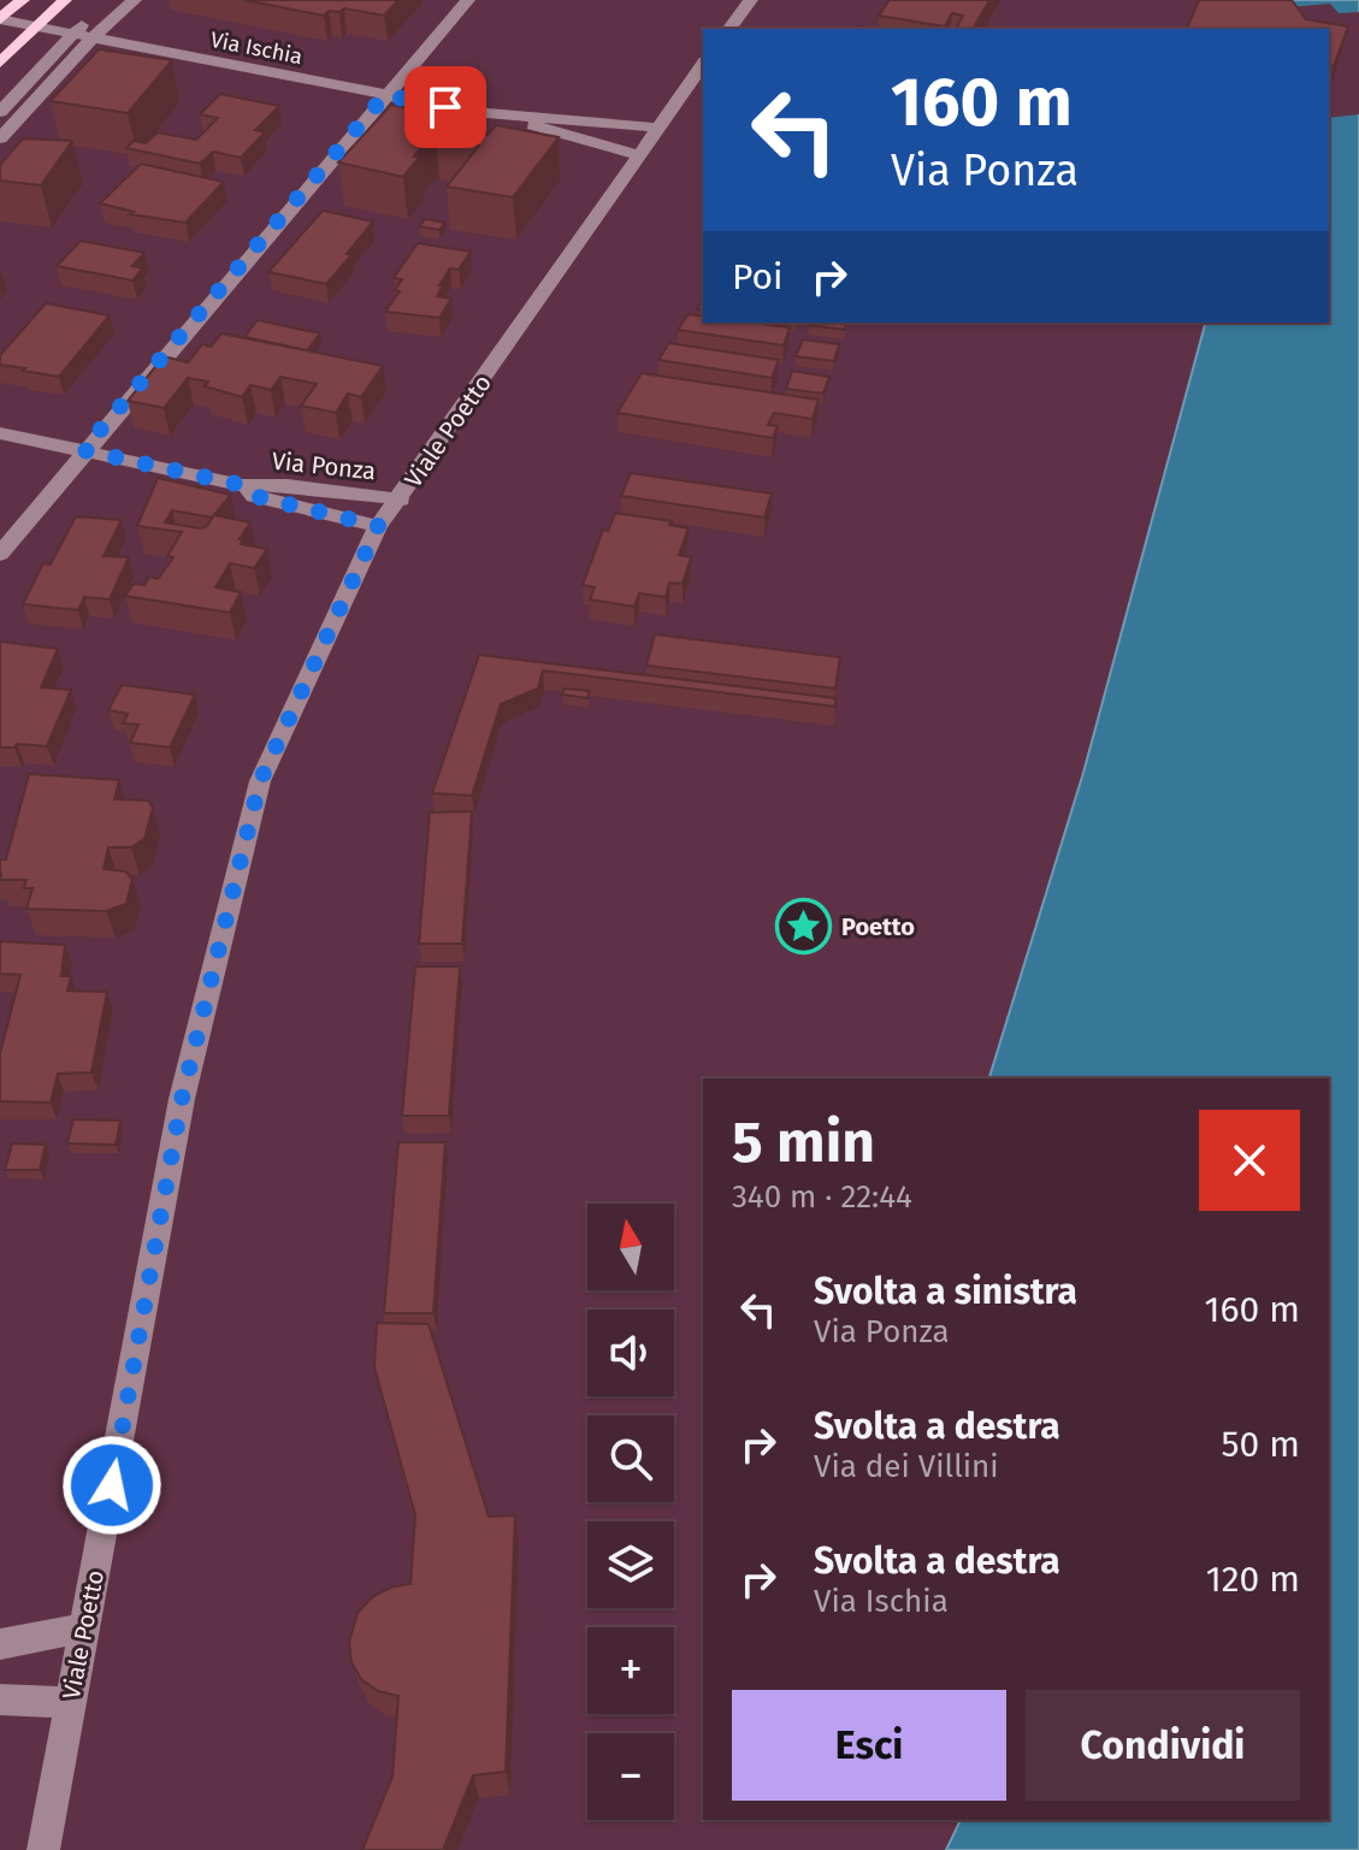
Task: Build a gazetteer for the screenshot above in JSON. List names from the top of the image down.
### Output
{
  "streets": {
    "street": ["Via Ischia", "Viale Poetto", "Via Ponza"]
  },
  "crossings": [
    ["Via Ischia", "Viale Poetto"],
    ["Viale Poetto", "Via Ponza"]
  ],
  "places": {
    "place": ["Poetto"]
  },
  "north": "top",
  "page": {
    "turn": ["160 m", "Via Ponza"],
    "then": "Poi",
    "heading": ["5 min", "340 m · 22:44"],
    "map_buttons": ["+", "−"],
    "list": [
      {
        "name": "Svolta a sinistra",
        "note": "Via Ponza",
        "value": "160 m"
      },
      {
        "name": "Svolta a destra",
        "note": "Via dei Villini",
        "value": "50 m"
      },
      {
        "name": "Svolta a destra",
        "note": "Via Ischia",
        "value": "120 m"
      }
    ],
    "buttons": ["Esci", "Condividi"]
  }
}
